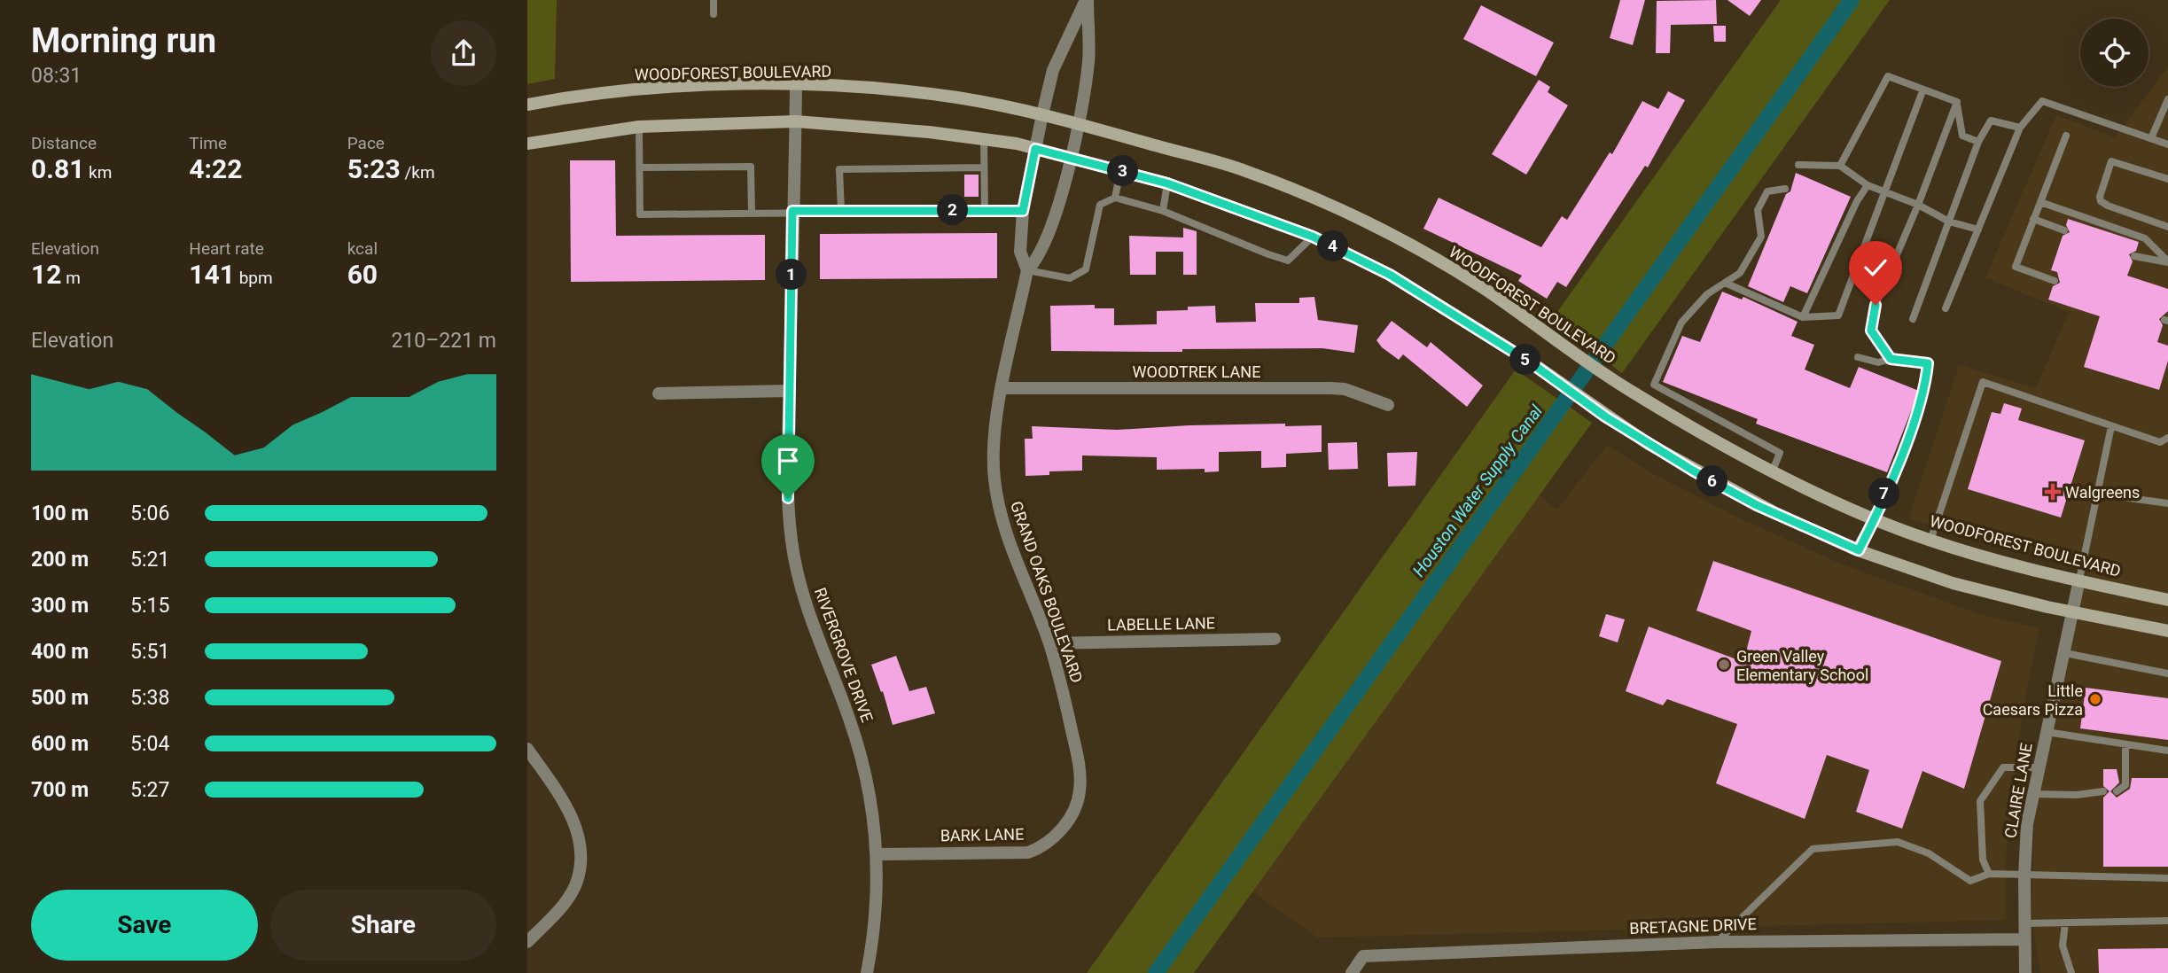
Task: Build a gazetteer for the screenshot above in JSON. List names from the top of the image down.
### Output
{
  "streets": {
    "main road": ["WOODFOREST BOULEVARD"],
    "street": [
      "WOODTREK LANE",
      "GRAND OAKS BOULEVARD",
      "LABELLE LANE",
      "RIVERGROVE DRIVE",
      "CLAIRE LANE",
      "BARK LANE",
      "BRETAGNE DRIVE"
    ]
  },
  "crossings": [
    ["WOODFOREST BOULEVARD", "GRAND OAKS BOULEVARD"],
    ["WOODFOREST BOULEVARD", "RIVERGROVE DRIVE"],
    ["WOODFOREST BOULEVARD", "CLAIRE LANE"],
    ["WOODTREK LANE", "GRAND OAKS BOULEVARD"],
    ["GRAND OAKS BOULEVARD", "LABELLE LANE"],
    ["GRAND OAKS BOULEVARD", "BARK LANE"],
    ["RIVERGROVE DRIVE", "BARK LANE"],
    ["CLAIRE LANE", "BRETAGNE DRIVE"]
  ],
  "water": ["Houston Water Supply Canal"],
  "places": {
    "health": ["Walgreens"],
    "other": ["Green Valley Elementary School", "Little Caesars Pizza"]
  },
  "page": {
    "heading": ["Morning run", "08:31"],
    "stats": [
      ["Distance", "0.81 km"],
      ["Time", "4:22"],
      ["Pace", "5:23 /km"],
      ["Elevation", "12 m"],
      ["Heart rate", "141 bpm"],
      ["kcal", "60"]
    ],
    "pins": [
      "3",
      "2",
      "4",
      "1",
      "5",
      "6",
      "7"
    ],
    "chart": ["Elevation", "210–221 m"],
    "list": [
      {
        "name": "100 m",
        "note": "5:06"
      },
      {
        "name": "200 m",
        "note": "5:21"
      },
      {
        "name": "300 m",
        "note": "5:15"
      },
      {
        "name": "400 m",
        "note": "5:51"
      },
      {
        "name": "500 m",
        "note": "5:38"
      },
      {
        "name": "600 m",
        "note": "5:04"
      },
      {
        "name": "700 m",
        "note": "5:27"
      }
    ],
    "buttons": ["Save", "Share"]
  }
}
